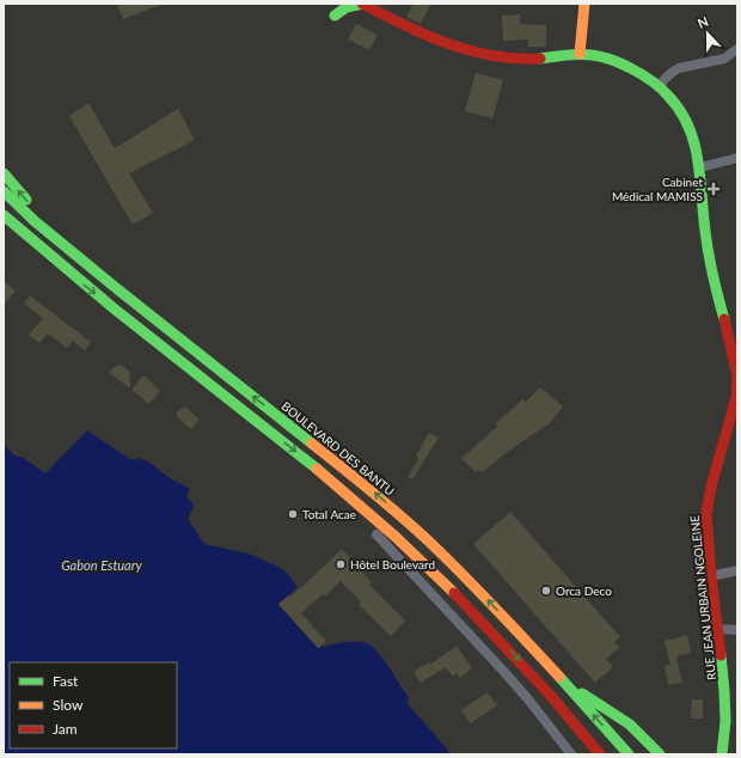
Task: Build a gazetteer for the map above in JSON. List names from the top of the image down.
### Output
{
  "streets": {
    "main road": ["BOULEVARD DES BANTU", "RUE JEAN URBAIN NGOLEINE"]
  },
  "water": ["Gabon Estuary"],
  "places": {
    "health": ["Cabinet Médical MAMISS"],
    "other": ["Total Acae", "Hôtel Boulevard", "Orca Deco"]
  },
  "legend": ["Fast", "Slow", "Jam"],
  "north": "top"
}
